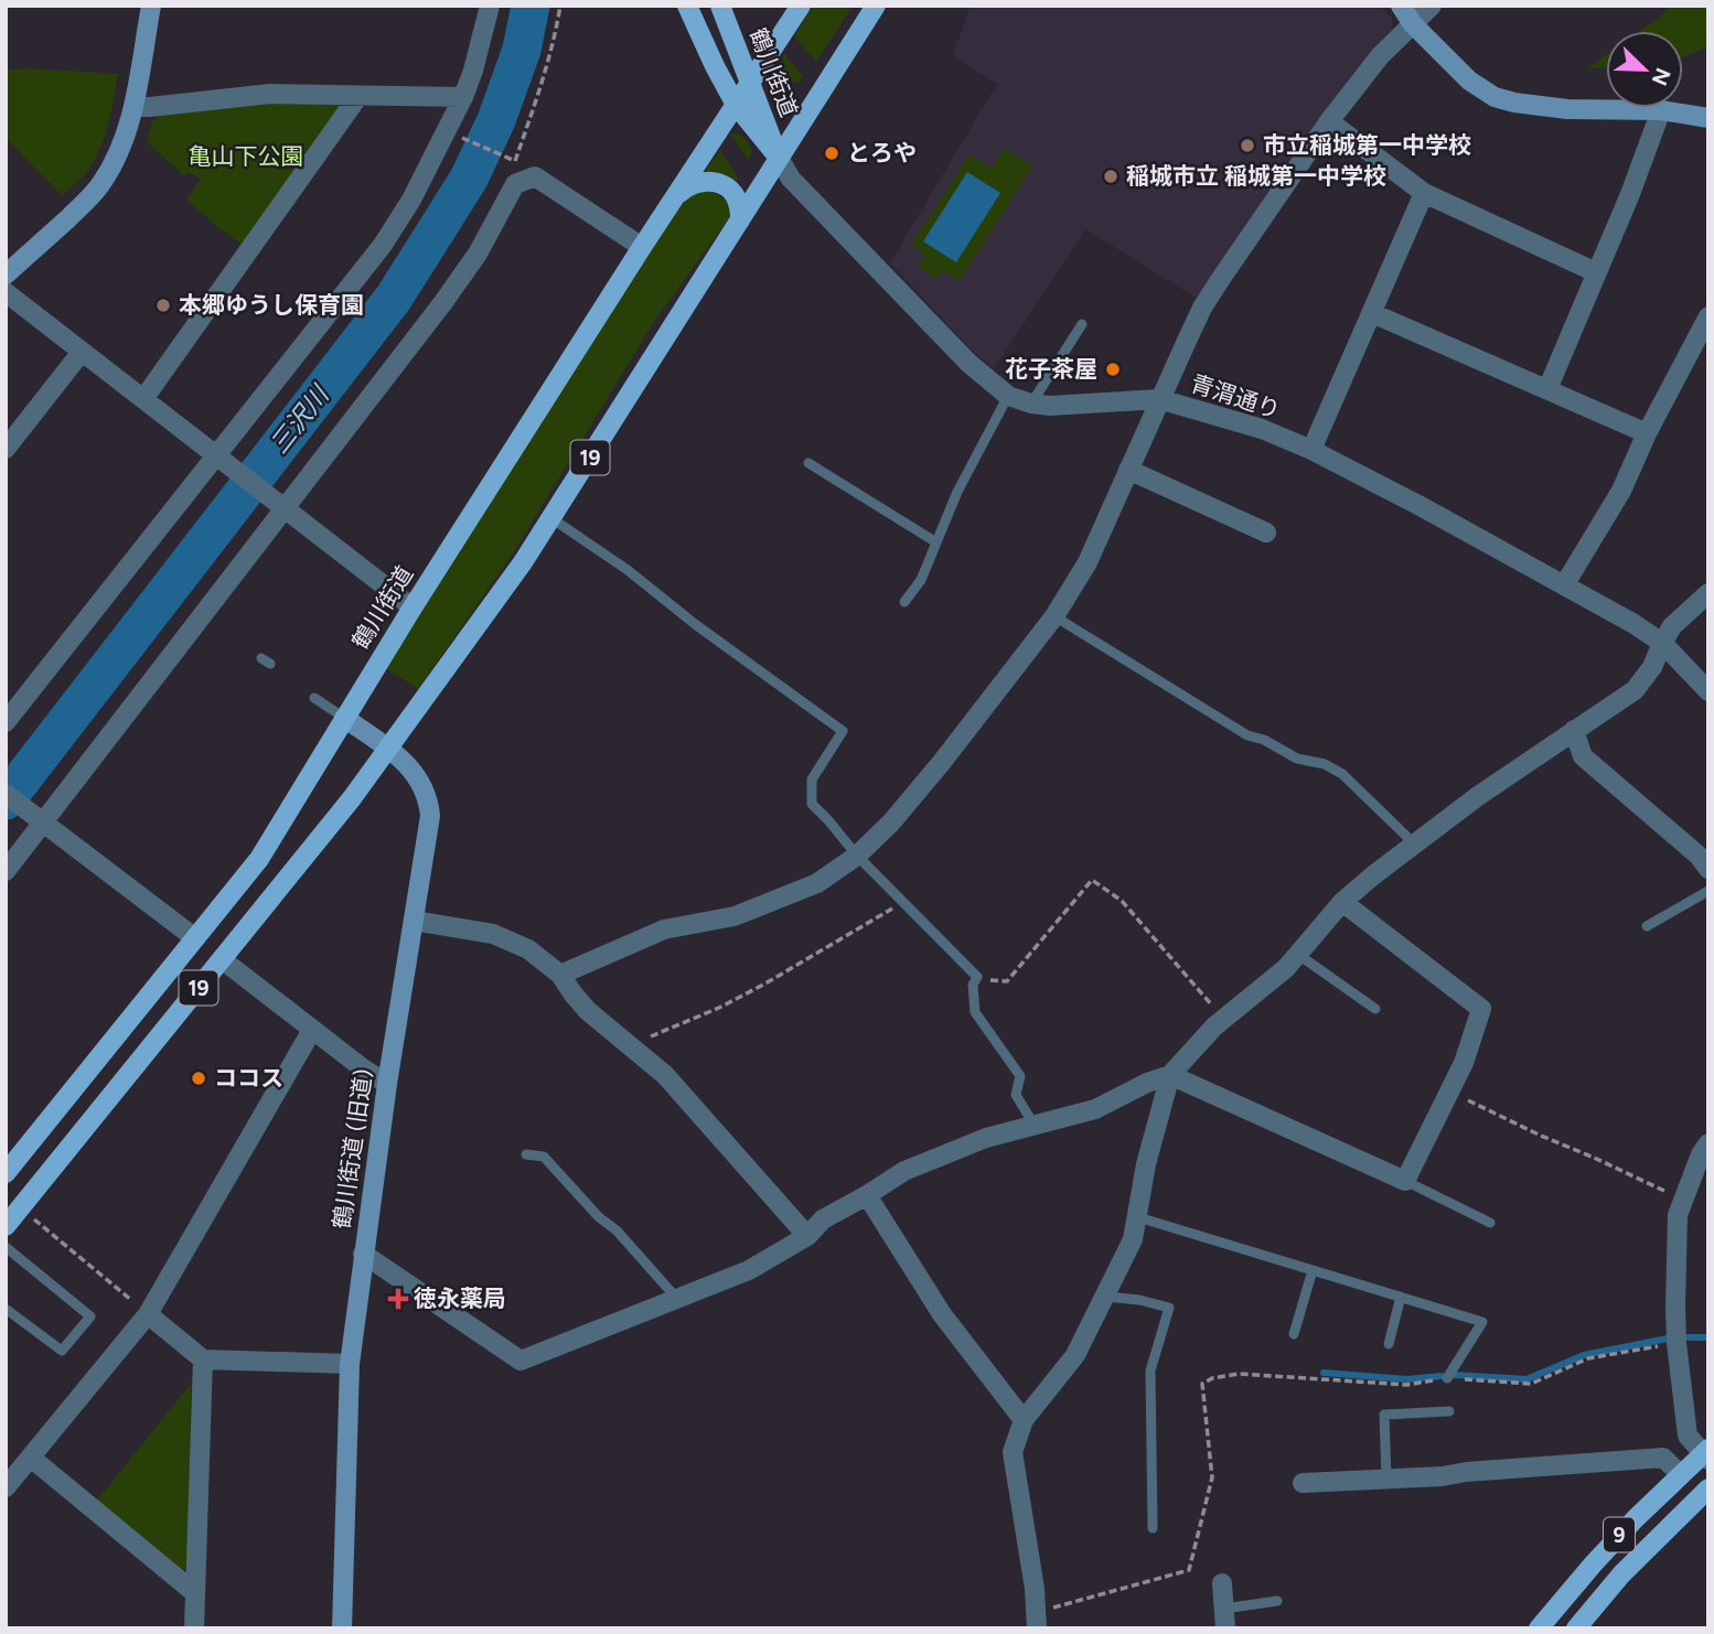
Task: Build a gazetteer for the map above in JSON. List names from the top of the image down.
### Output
{
  "streets": {
    "main road": ["鶴川街道", "19", "9"],
    "street": ["青渭通り", "鶴川街道 (旧道)"]
  },
  "crossings": [
    ["鶴川街道", "青渭通り"],
    ["鶴川街道", "19"],
    ["鶴川街道", "鶴川街道 (旧道)"],
    ["青渭通り", "19"],
    ["19", "鶴川街道 (旧道)"]
  ],
  "water": ["三沢川"],
  "parks": ["亀山下公園"],
  "places": {
    "other": [
      "市立稲城第一中学校",
      "とろや",
      "稲城市立 稲城第一中学校",
      "本郷ゆうし保育園",
      "花子茶屋",
      "ココス"
    ],
    "health": ["徳永薬局"]
  },
  "north": "bottom right"
}
